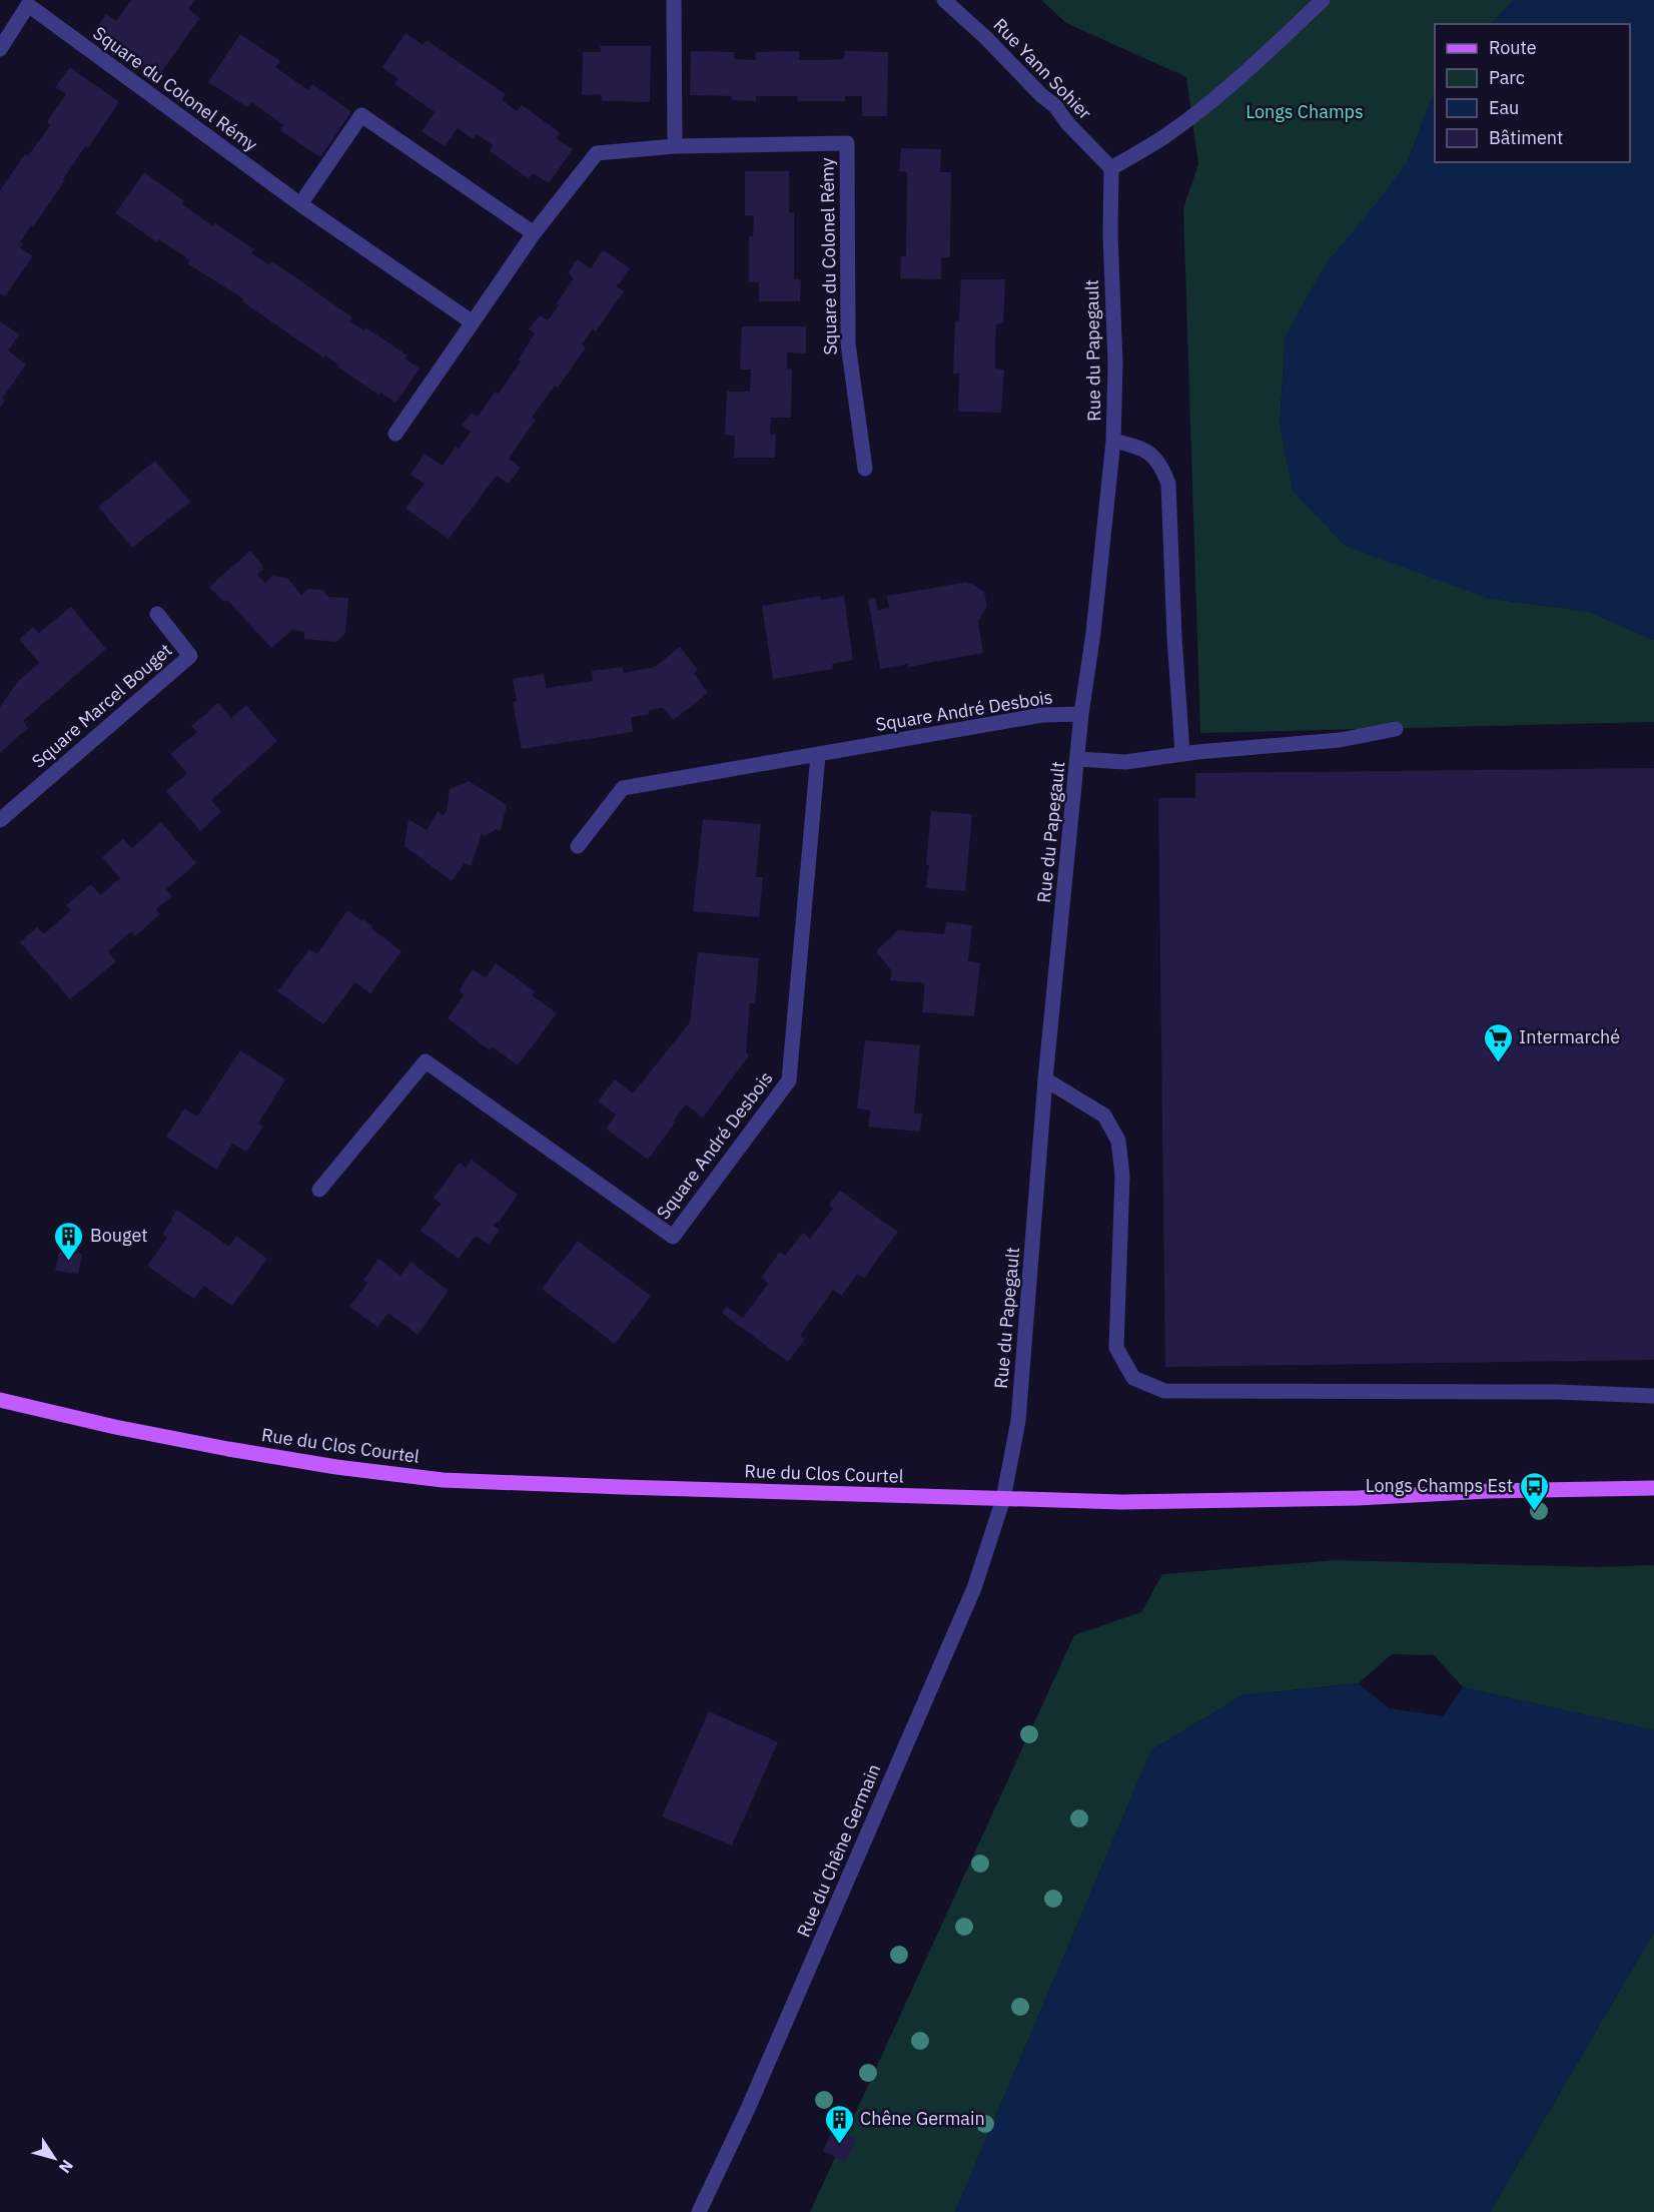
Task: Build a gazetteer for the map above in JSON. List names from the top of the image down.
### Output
{
  "streets": {
    "main road": ["Rue du Clos Courtel"],
    "street": [
      "Rue Yann Sohier",
      "Square du Colonel Rémy",
      "Rue du Papegault",
      "Square Marcel Bouget",
      "Square André Desbois",
      "Rue du Chêne Germain"
    ]
  },
  "crossings": [
    ["Rue Yann Sohier", "Rue du Papegault"],
    ["Rue du Papegault", "Square André Desbois"],
    ["Rue du Papegault", "Rue du Clos Courtel"],
    ["Rue du Papegault", "Rue du Chêne Germain"],
    ["Rue du Clos Courtel", "Rue du Chêne Germain"]
  ],
  "parks": ["Longs Champs"],
  "places": {
    "supermarket": ["Intermarché"],
    "building": ["Bouget", "Chêne Germain"],
    "bus stop": ["Longs Champs Est"]
  },
  "legend": [
    "Route",
    "Parc",
    "Eau",
    "Bâtiment"
  ],
  "north": "bottom right"
}
